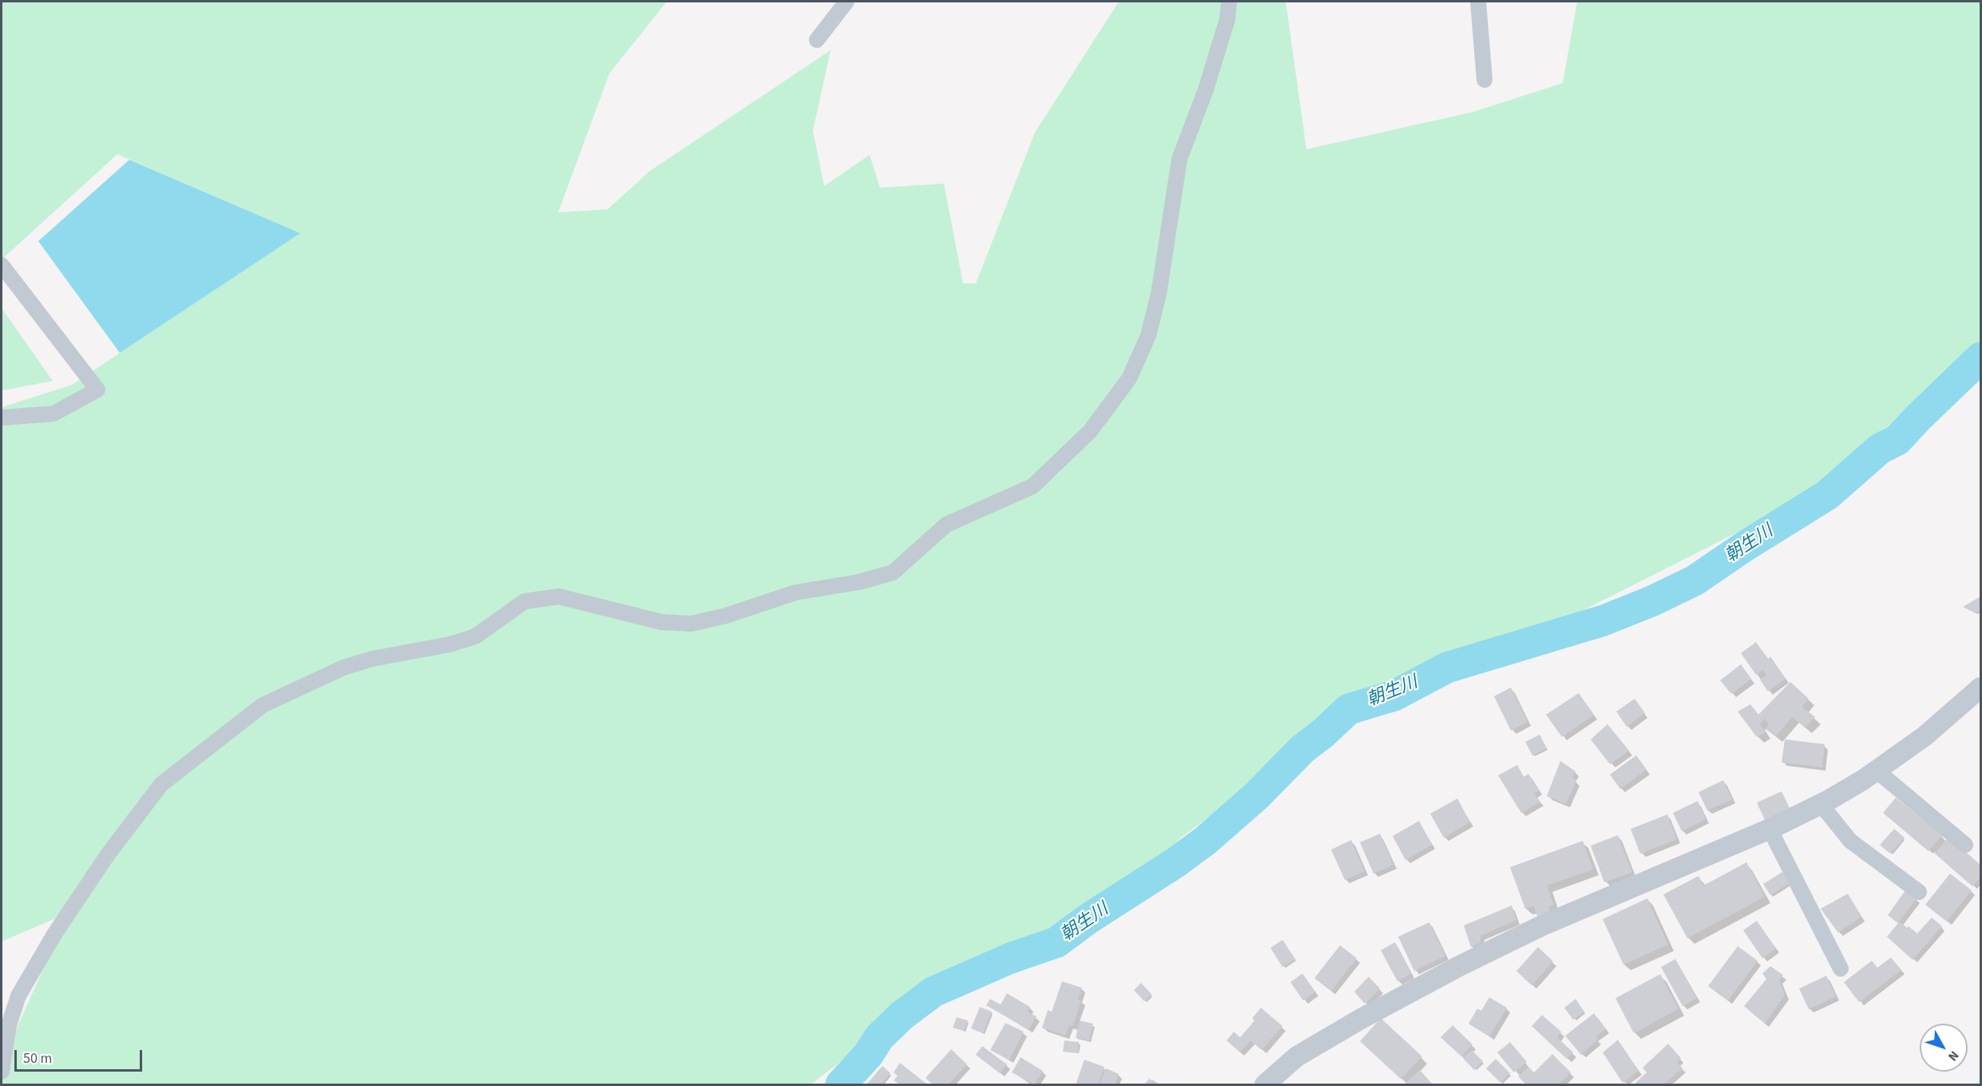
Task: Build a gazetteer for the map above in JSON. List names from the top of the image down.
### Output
{
  "water": ["朝生川"],
  "scale_bar": "50 m",
  "north": "bottom right"
}
